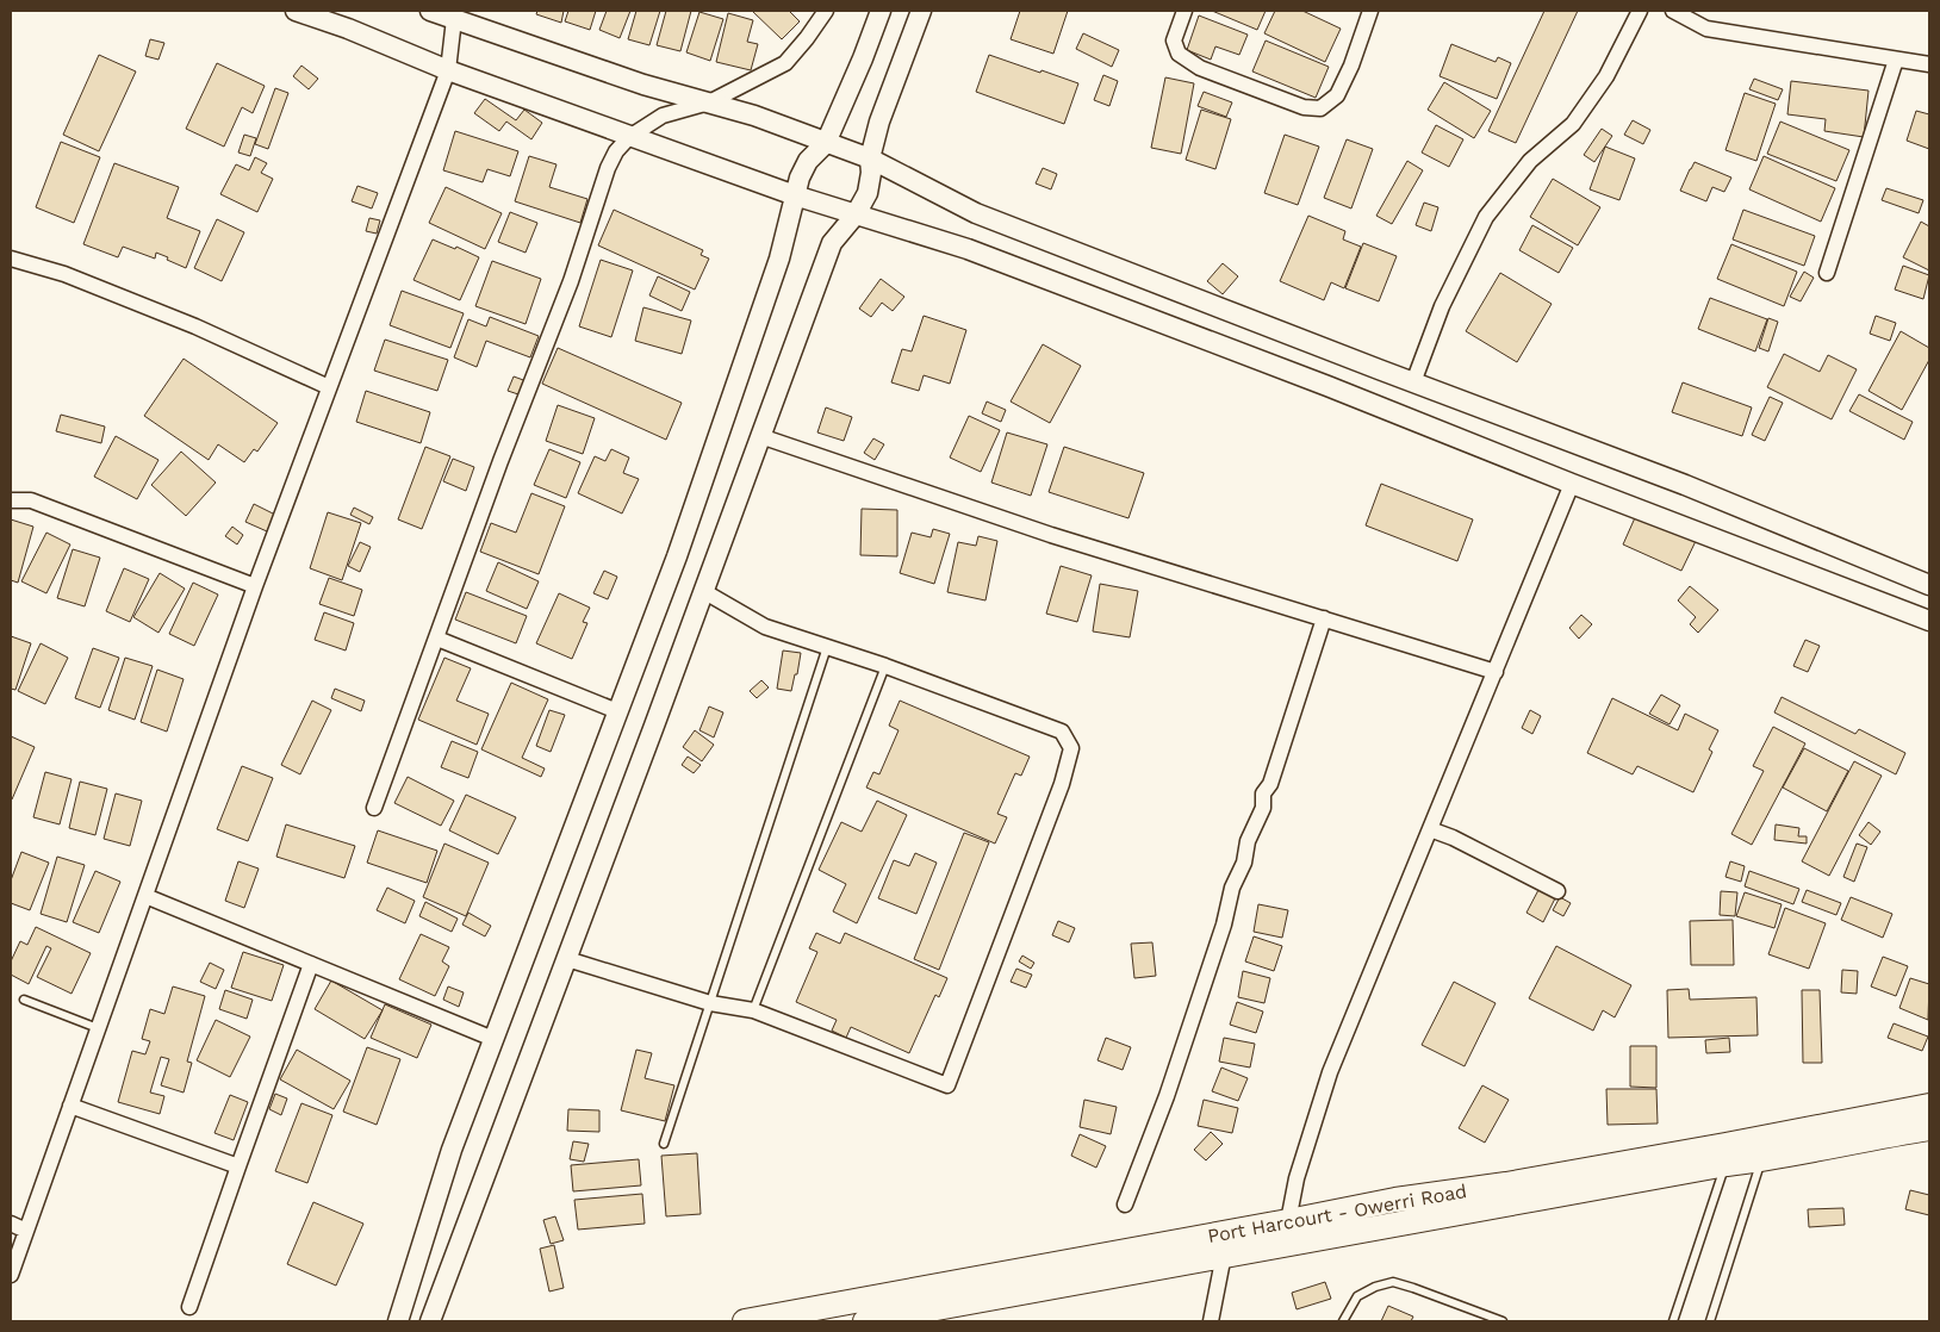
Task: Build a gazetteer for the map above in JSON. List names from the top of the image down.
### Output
{
  "streets": {
    "main road": ["Port Harcourt - Owerri Road"]
  }
}
